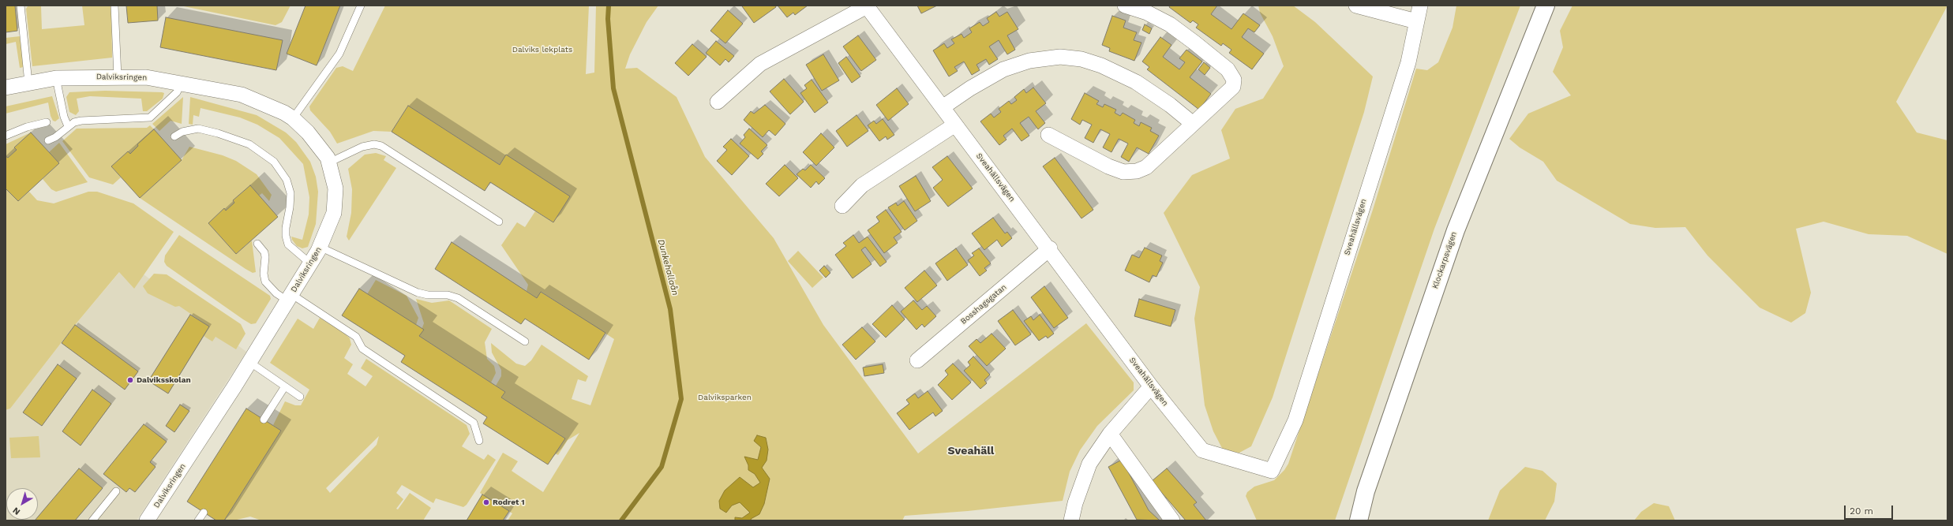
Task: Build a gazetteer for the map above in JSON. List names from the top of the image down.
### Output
{
  "streets": {
    "street": [
      "Dalviksringen",
      "Sveahällsvägen",
      "Klockarpsvägen",
      "Bosshagsgatan"
    ]
  },
  "crossings": [
    ["Sveahällsvägen", "Bosshagsgatan"]
  ],
  "districts": ["Sveahäll"],
  "water": ["Dunkehallaån"],
  "parks": ["Dalviks lekplats", "Dalviksparken"],
  "places": ["Dalviksskolan", "Rodret 1"],
  "scale_bar": "20 m",
  "north": "bottom left"
}
